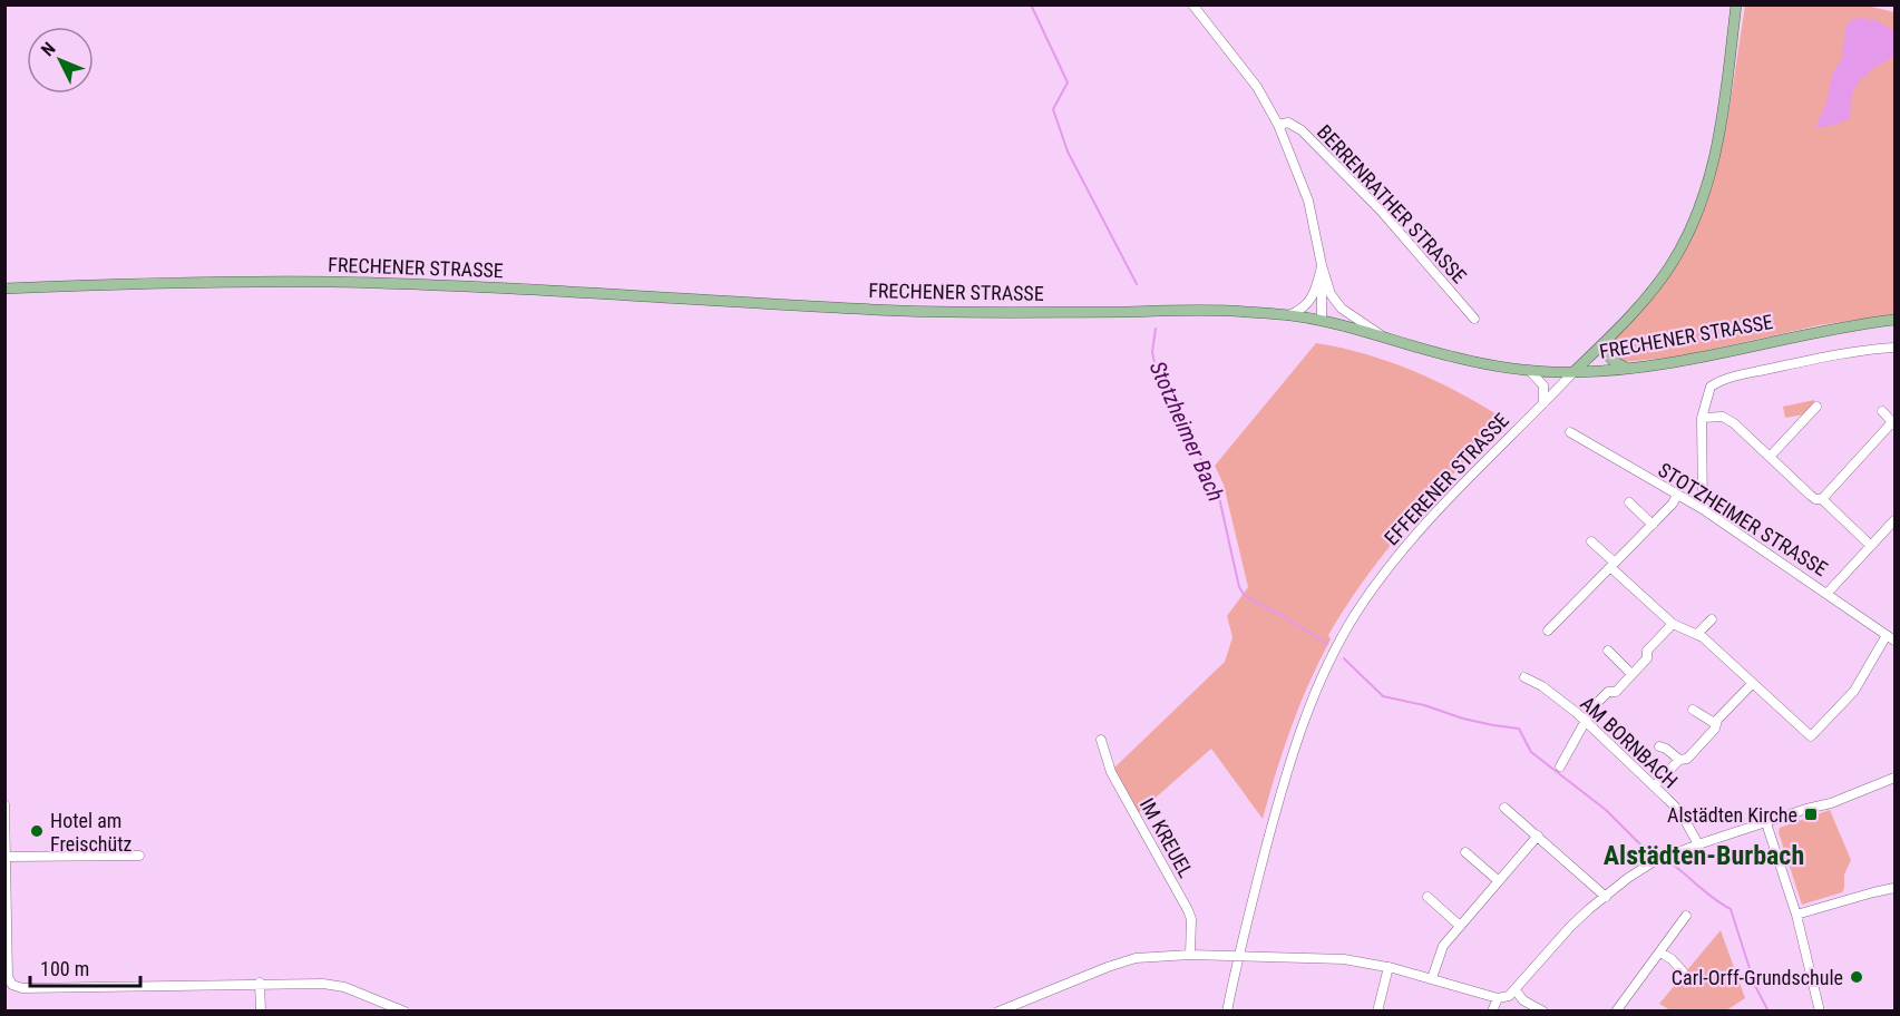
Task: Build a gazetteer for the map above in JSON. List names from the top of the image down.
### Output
{
  "streets": {
    "main road": ["FRECHENER STRASSE", "EFFERENER STRASSE"],
    "street": [
      "BERRENRATHER STRASSE",
      "STOTZHEIMER STRASSE",
      "AM BORNBACH",
      "IM KREUEL"
    ]
  },
  "crossings": [
    ["BERRENRATHER STRASSE", "FRECHENER STRASSE"],
    ["FRECHENER STRASSE", "EFFERENER STRASSE"]
  ],
  "districts": ["Alstädten-Burbach"],
  "water": ["Stotzheimer Bach"],
  "places": {
    "transit": ["Alstädten Kirche"],
    "other": ["Hotel am Freischütz", "Carl-Orff-Grundschule"]
  },
  "scale_bar": "100 m",
  "north": "top left"
}
